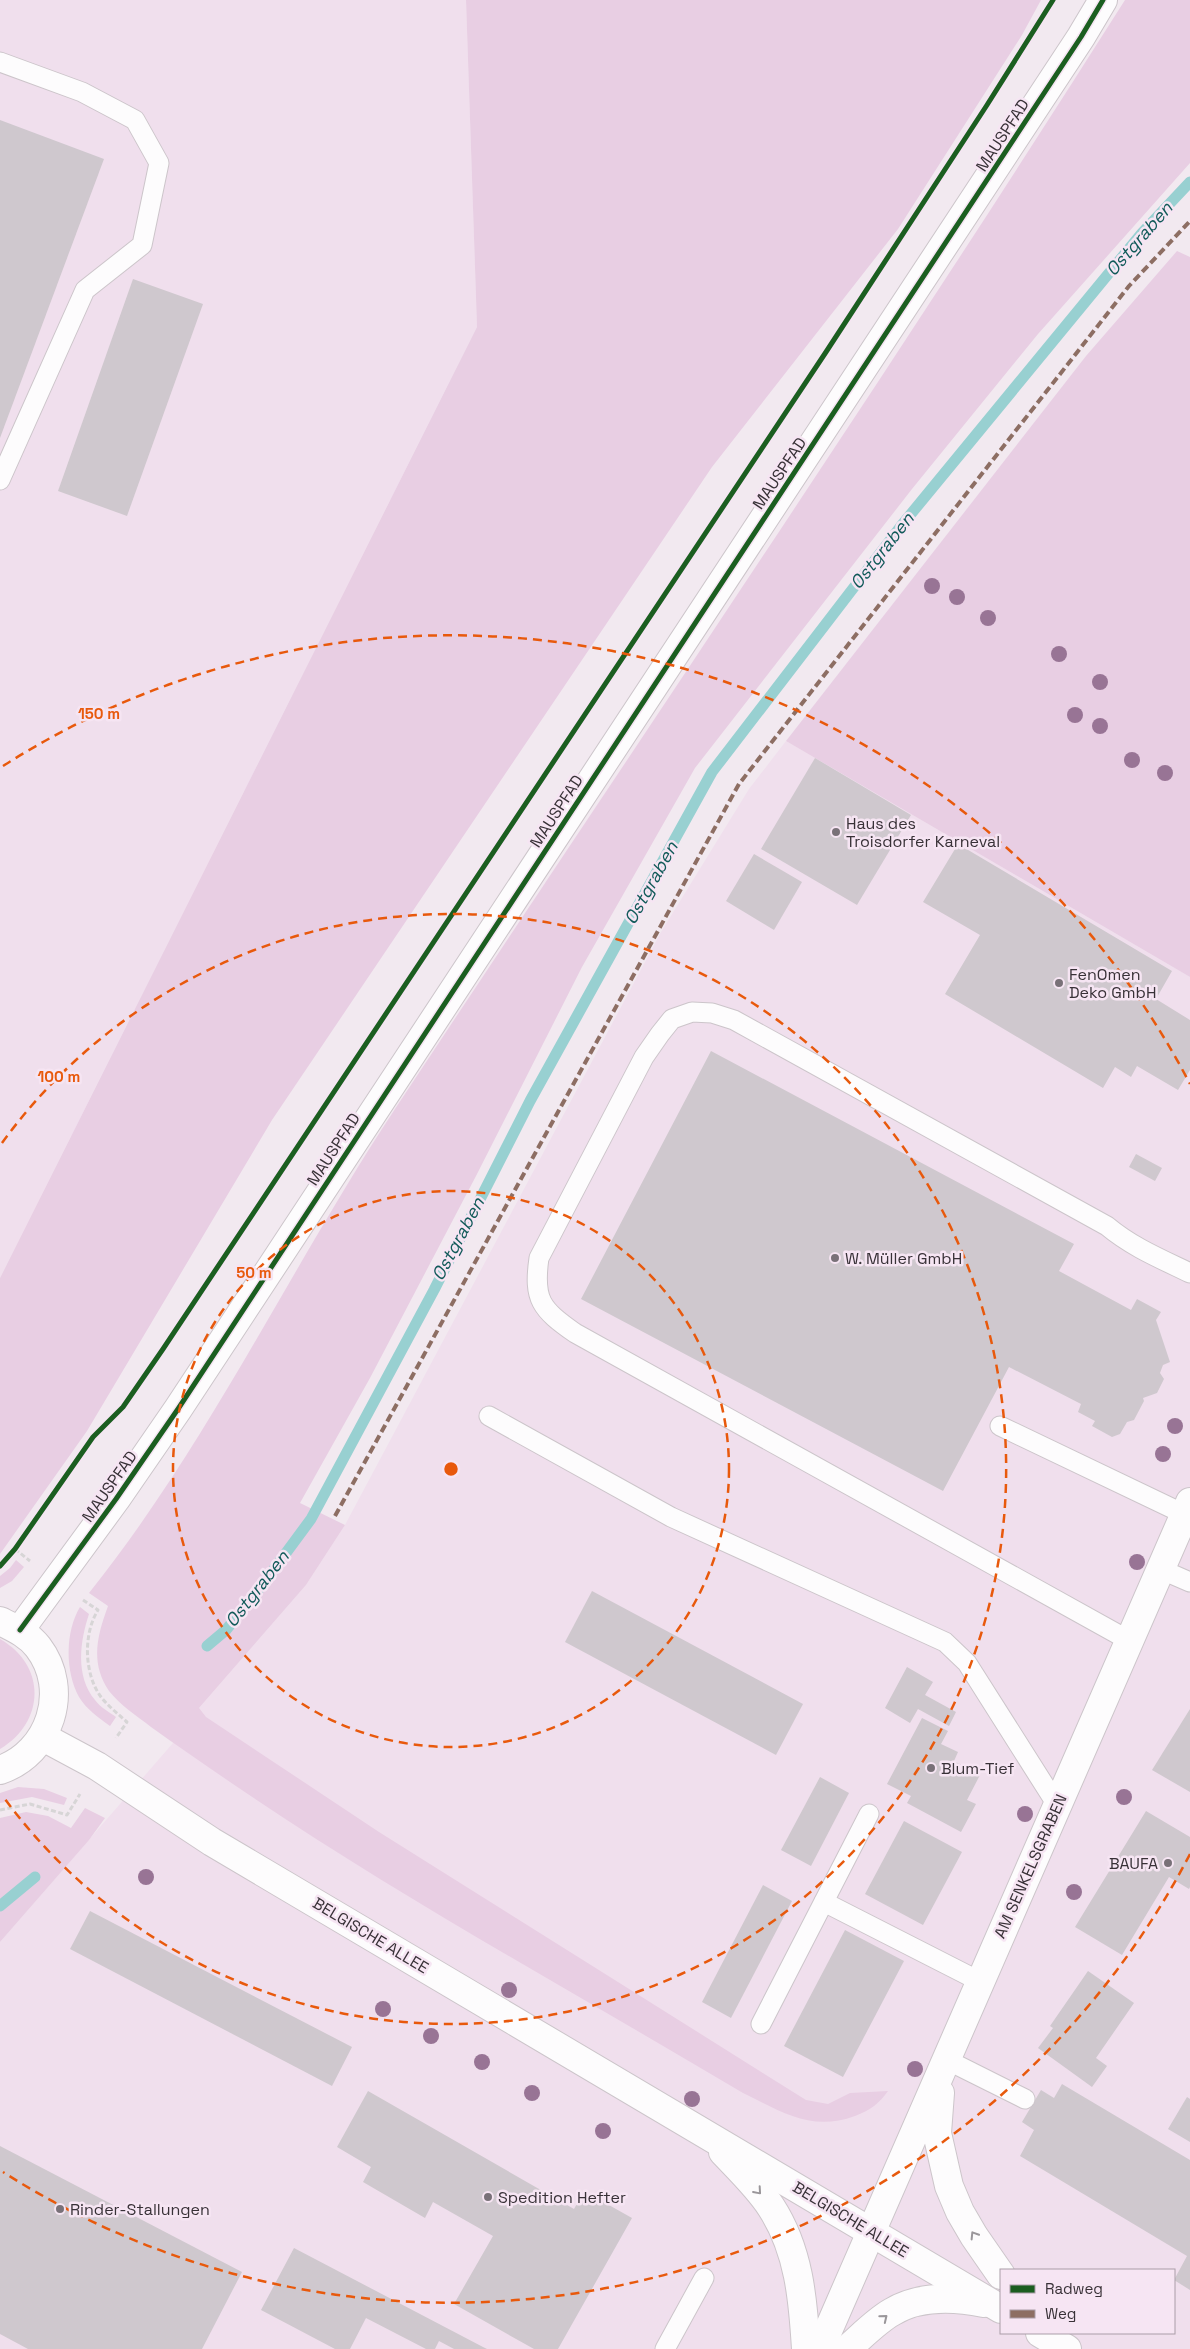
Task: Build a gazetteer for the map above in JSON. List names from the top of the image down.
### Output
{
  "streets": {
    "street": ["MAUSPFAD", "AM SENKELSGRABEN", "BELGISCHE ALLEE"]
  },
  "crossings": [
    ["AM SENKELSGRABEN", "BELGISCHE ALLEE"]
  ],
  "water": ["Ostgraben"],
  "places": [
    "Haus des Troisdorfer Karneval",
    "FenOmen Deko GmbH",
    "W. Müller GmbH",
    "Blum-Tief",
    "BAUFA",
    "Spedition Hefter",
    "Rinder-Stallungen"
  ],
  "legend": ["Radweg", "Weg"],
  "rings": ["150 m", "100 m", "50 m"]
}
